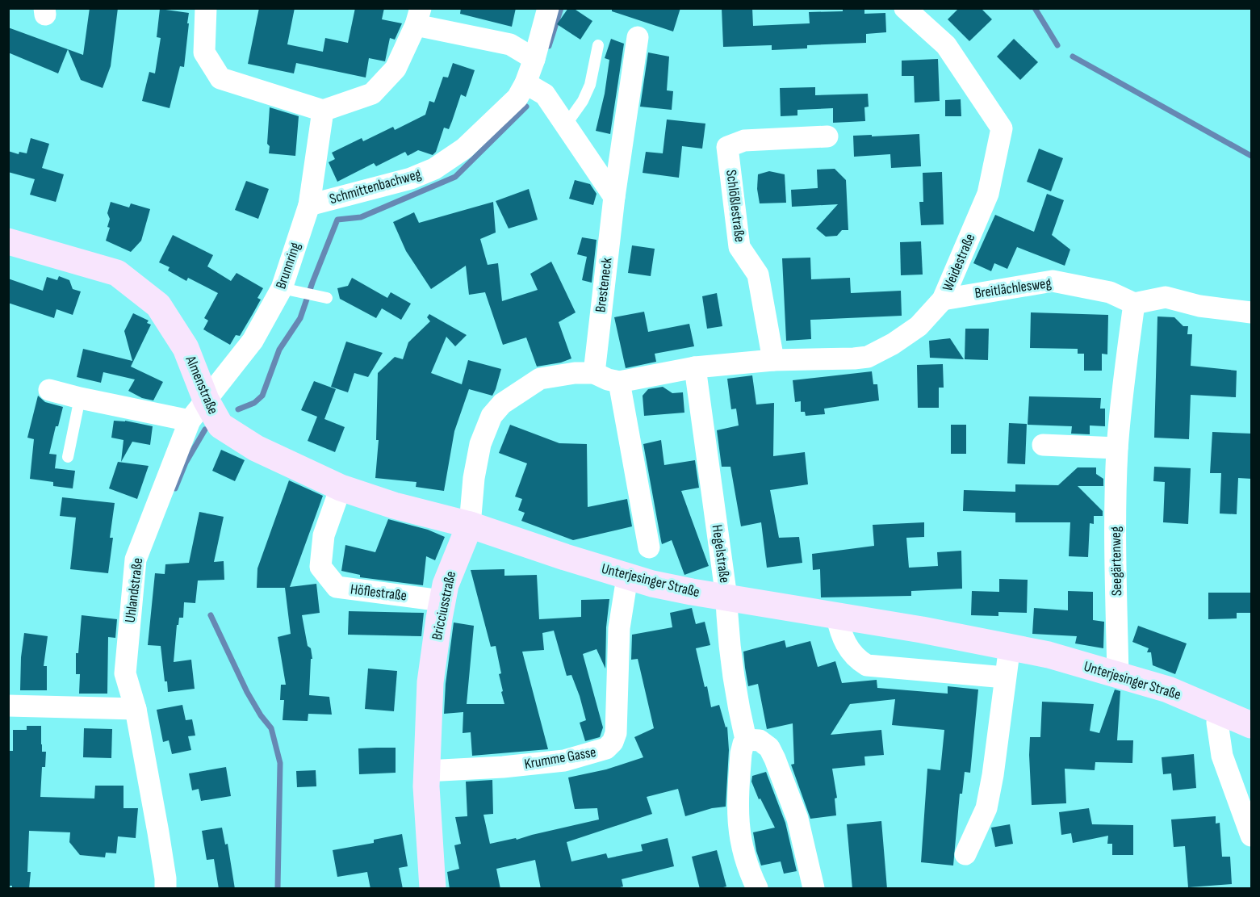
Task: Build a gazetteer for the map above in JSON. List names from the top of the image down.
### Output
{
  "streets": {
    "main road": ["Almenstraße", "Unterjesinger Straße", "Bricciusstraße"],
    "street": [
      "Schmittenbachweg",
      "Schlößlestraße",
      "Weidestraße",
      "Brunnring",
      "Bresteneck",
      "Breitlächlesweg",
      "Hegelstraße",
      "Seegärtenweg",
      "Uhlandstraße",
      "Höflestraße",
      "Krumme Gasse"
    ]
  },
  "crossings": [
    ["Schmittenbachweg", "Brunnring"],
    ["Schlößlestraße", "Weidestraße"],
    ["Weidestraße", "Bresteneck"],
    ["Weidestraße", "Breitlächlesweg"],
    ["Weidestraße", "Hegelstraße"],
    ["Weidestraße", "Bricciusstraße"],
    ["Brunnring", "Almenstraße"],
    ["Brunnring", "Uhlandstraße"],
    ["Bresteneck", "Bricciusstraße"],
    ["Breitlächlesweg", "Seegärtenweg"],
    ["Almenstraße", "Unterjesinger Straße"],
    ["Almenstraße", "Uhlandstraße"],
    ["Almenstraße", "Höflestraße"],
    ["Almenstraße", "Bricciusstraße"],
    ["Hegelstraße", "Unterjesinger Straße"],
    ["Seegärtenweg", "Unterjesinger Straße"],
    ["Unterjesinger Straße", "Bricciusstraße"],
    ["Unterjesinger Straße", "Krumme Gasse"],
    ["Höflestraße", "Bricciusstraße"],
    ["Bricciusstraße", "Krumme Gasse"]
  ]
}
